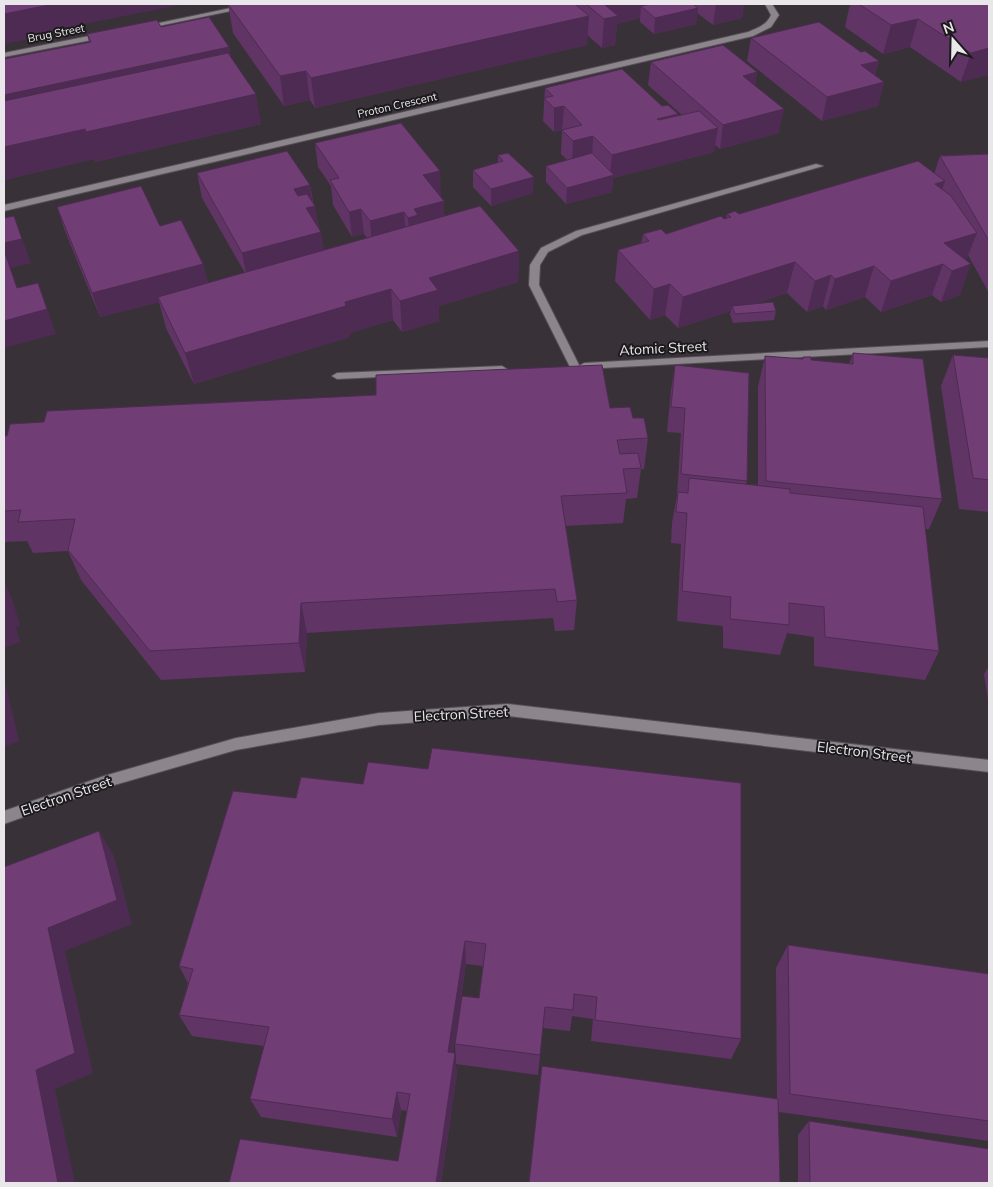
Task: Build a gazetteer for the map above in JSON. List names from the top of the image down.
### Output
{
  "streets": {
    "street": [
      "Brug Street",
      "Proton Crescent",
      "Atomic Street",
      "Electron Street"
    ]
  },
  "north": "top"
}
